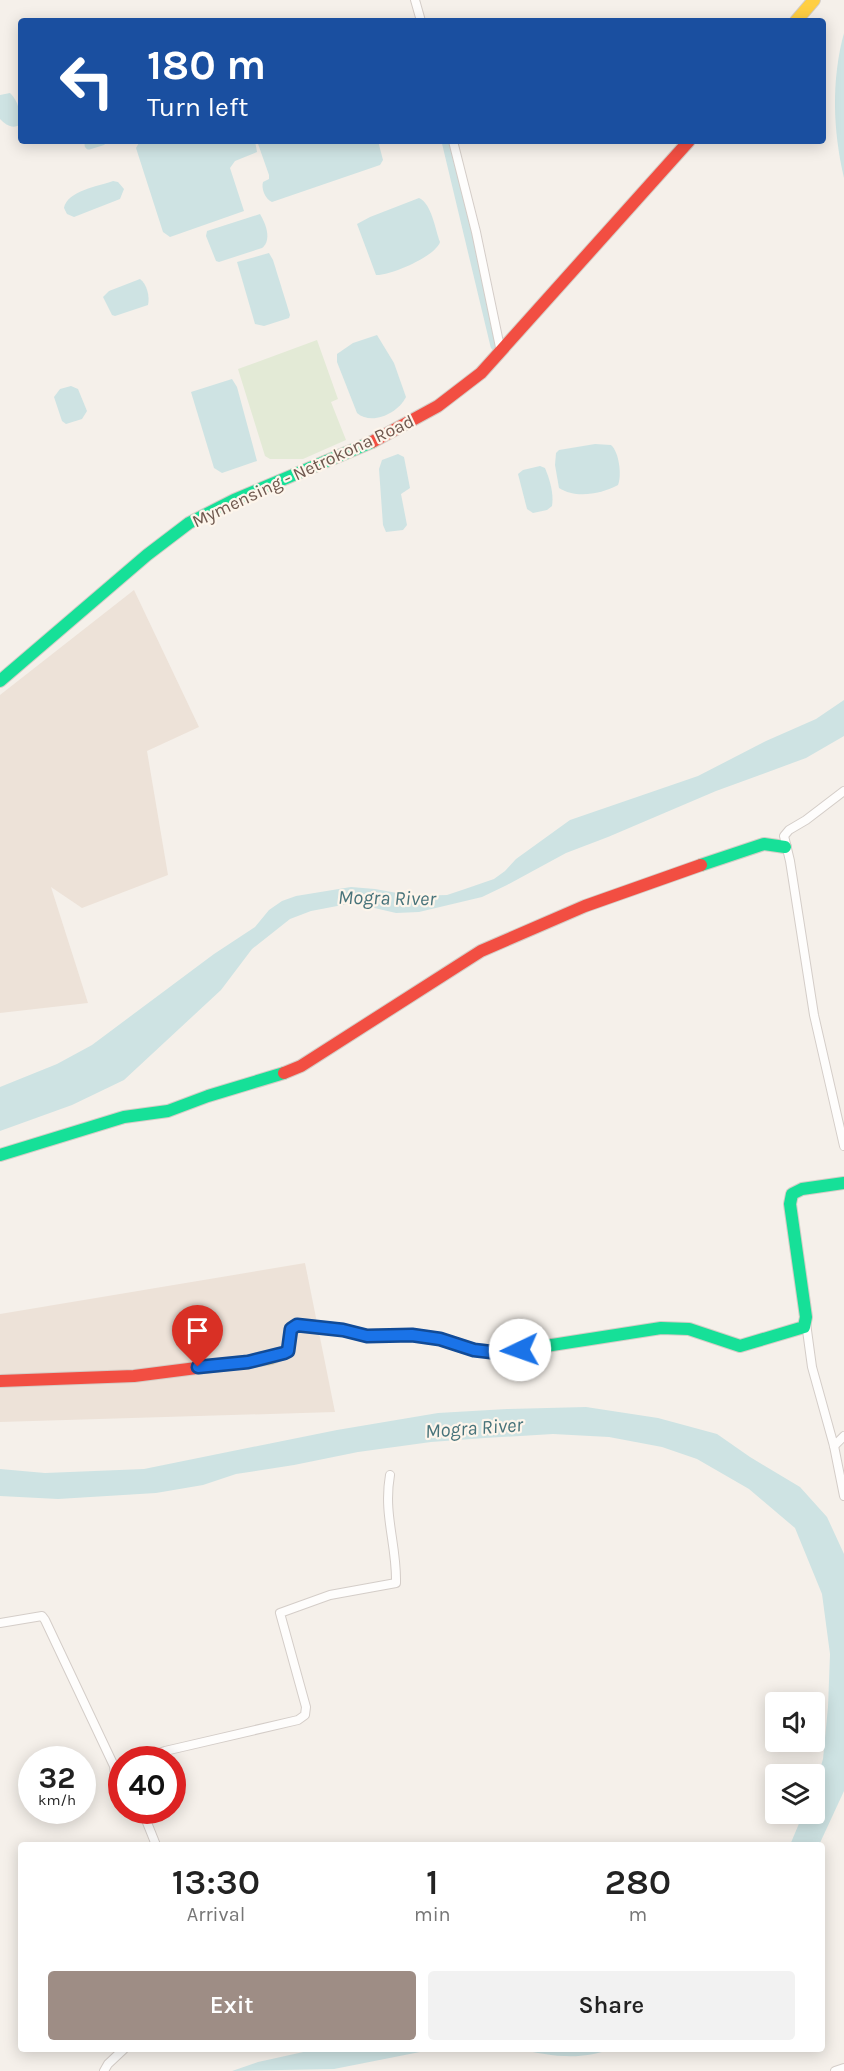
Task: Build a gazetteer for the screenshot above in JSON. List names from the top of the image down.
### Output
{
  "streets": {
    "street": ["Mymensing - Netrokona Road"]
  },
  "water": ["Mogra River"],
  "page": {
    "turn": ["180 m", "Turn left"],
    "speed": "32 km/h",
    "limit": "40",
    "eta": [
      "13:30",
      "Arrival",
      "1",
      "min",
      "280",
      "m"
    ],
    "buttons": ["Exit", "Share"]
  }
}
